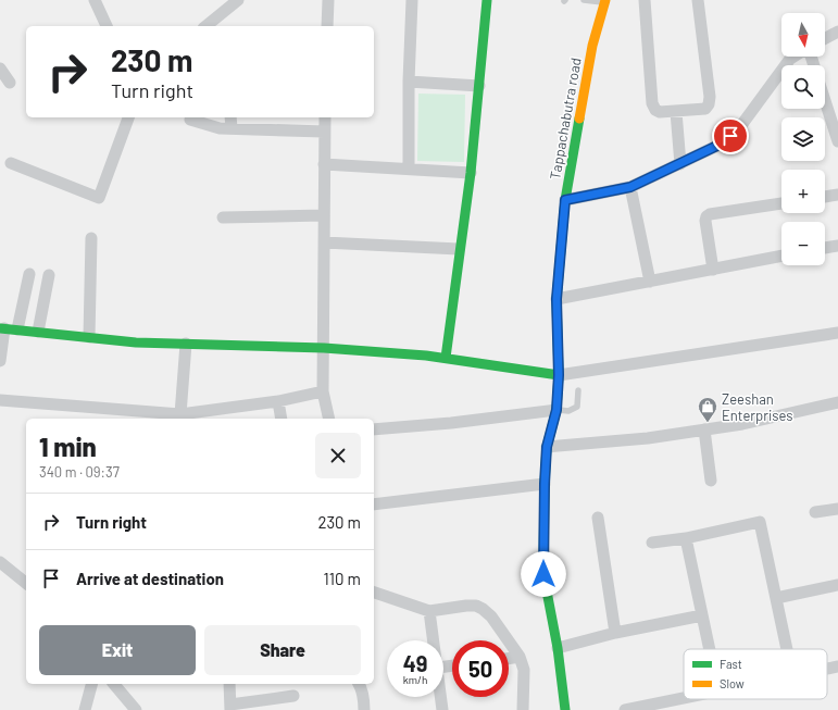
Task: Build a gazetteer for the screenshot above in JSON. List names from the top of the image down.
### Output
{
  "streets": {
    "street": ["Tappachabutra road"]
  },
  "places": {
    "shop": ["Zeeshan Enterprises"]
  },
  "legend": ["Fast", "Slow"],
  "north": "bottom",
  "page": {
    "map_buttons": ["+", "−"],
    "turn": ["230 m", "Turn right"],
    "heading": ["1 min", "340 m · 09:37"],
    "list": [
      {
        "name": "Turn right",
        "value": "230 m"
      },
      {
        "name": "Arrive at destination",
        "value": "110 m"
      }
    ],
    "buttons": ["Exit", "Share"],
    "speed": "49 km/h",
    "limit": "50"
  }
}
